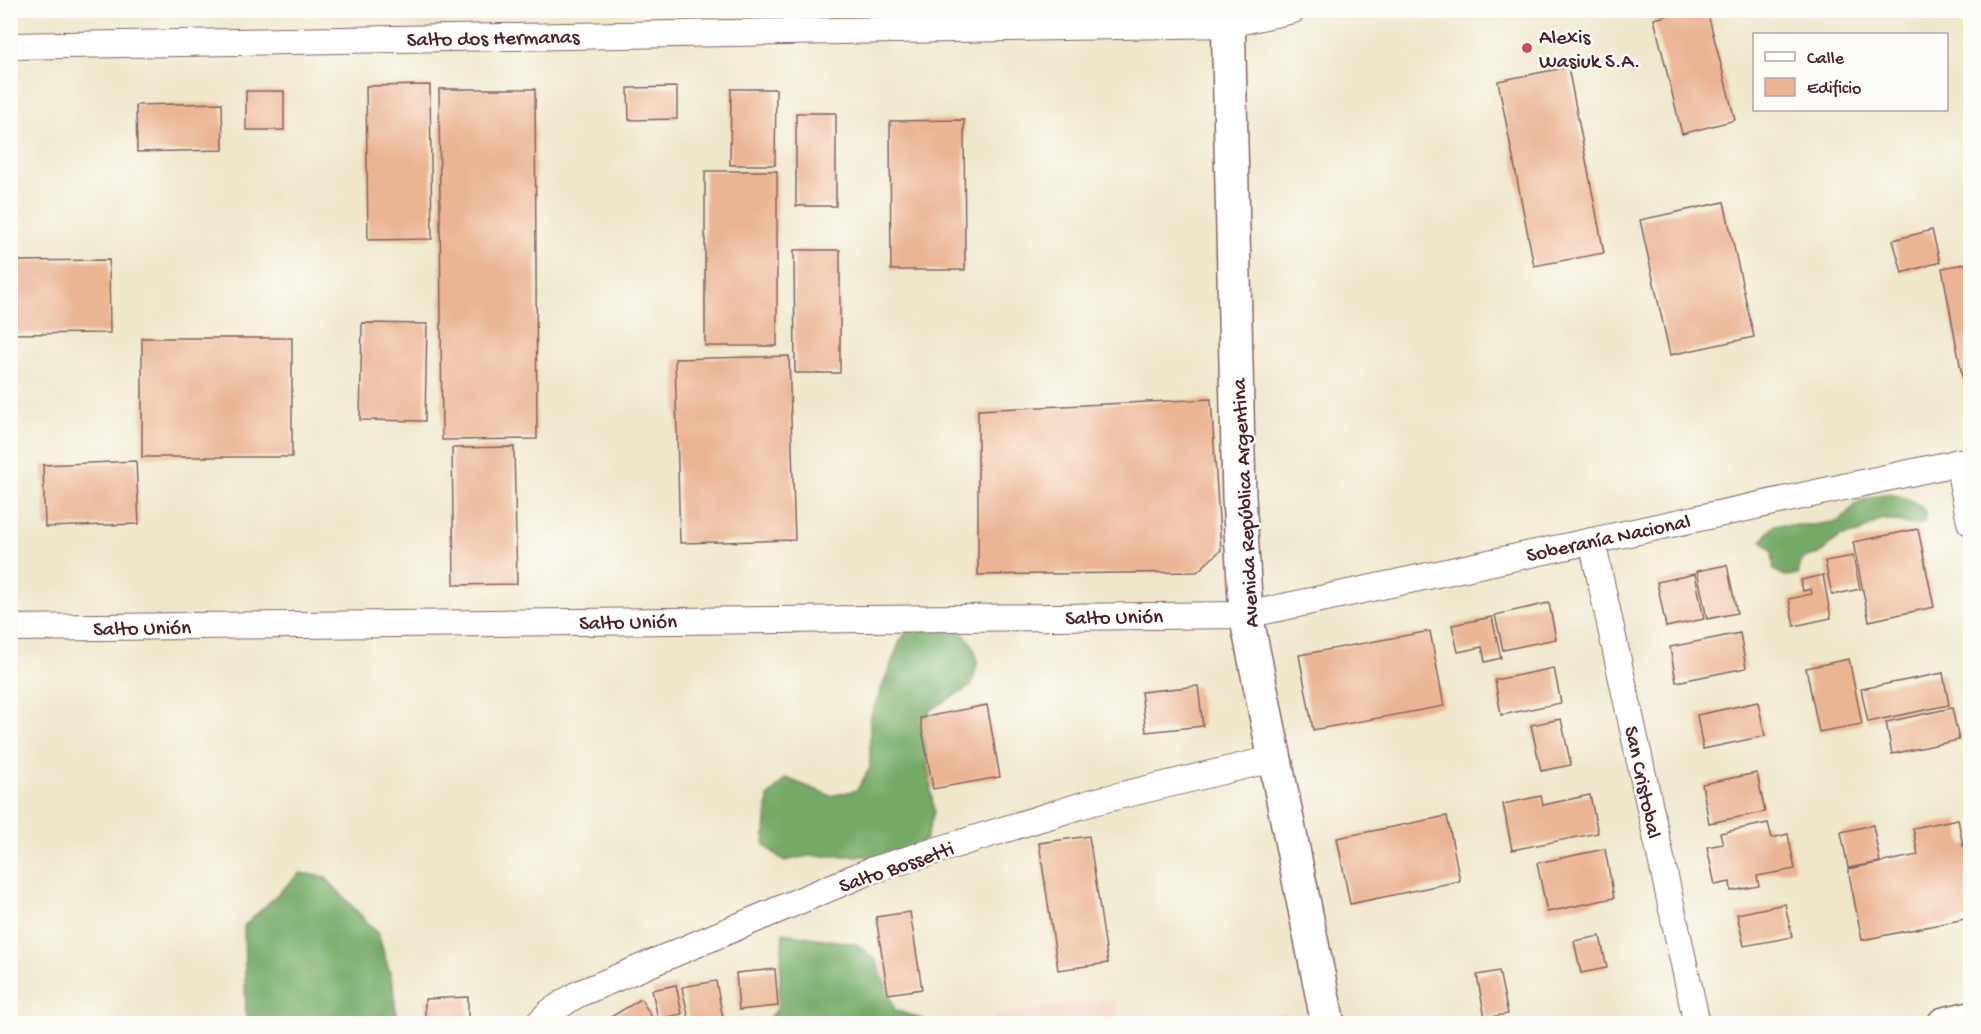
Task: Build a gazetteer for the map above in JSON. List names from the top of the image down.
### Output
{
  "streets": {
    "main road": ["Avenida República Argentina"],
    "street": [
      "Salto dos Hermanas",
      "Soberanía Nacional",
      "Salto Unión",
      "San Cristobal",
      "Salto Bossetti"
    ]
  },
  "crossings": [
    ["Salto dos Hermanas", "Avenida República Argentina"],
    ["Avenida República Argentina", "Soberanía Nacional"],
    ["Avenida República Argentina", "Salto Unión"],
    ["Avenida República Argentina", "Salto Bossetti"],
    ["Soberanía Nacional", "Salto Unión"],
    ["Soberanía Nacional", "San Cristobal"]
  ],
  "places": ["Alexis Wasiuk S.A."],
  "legend": ["Calle", "Edificio"]
}
